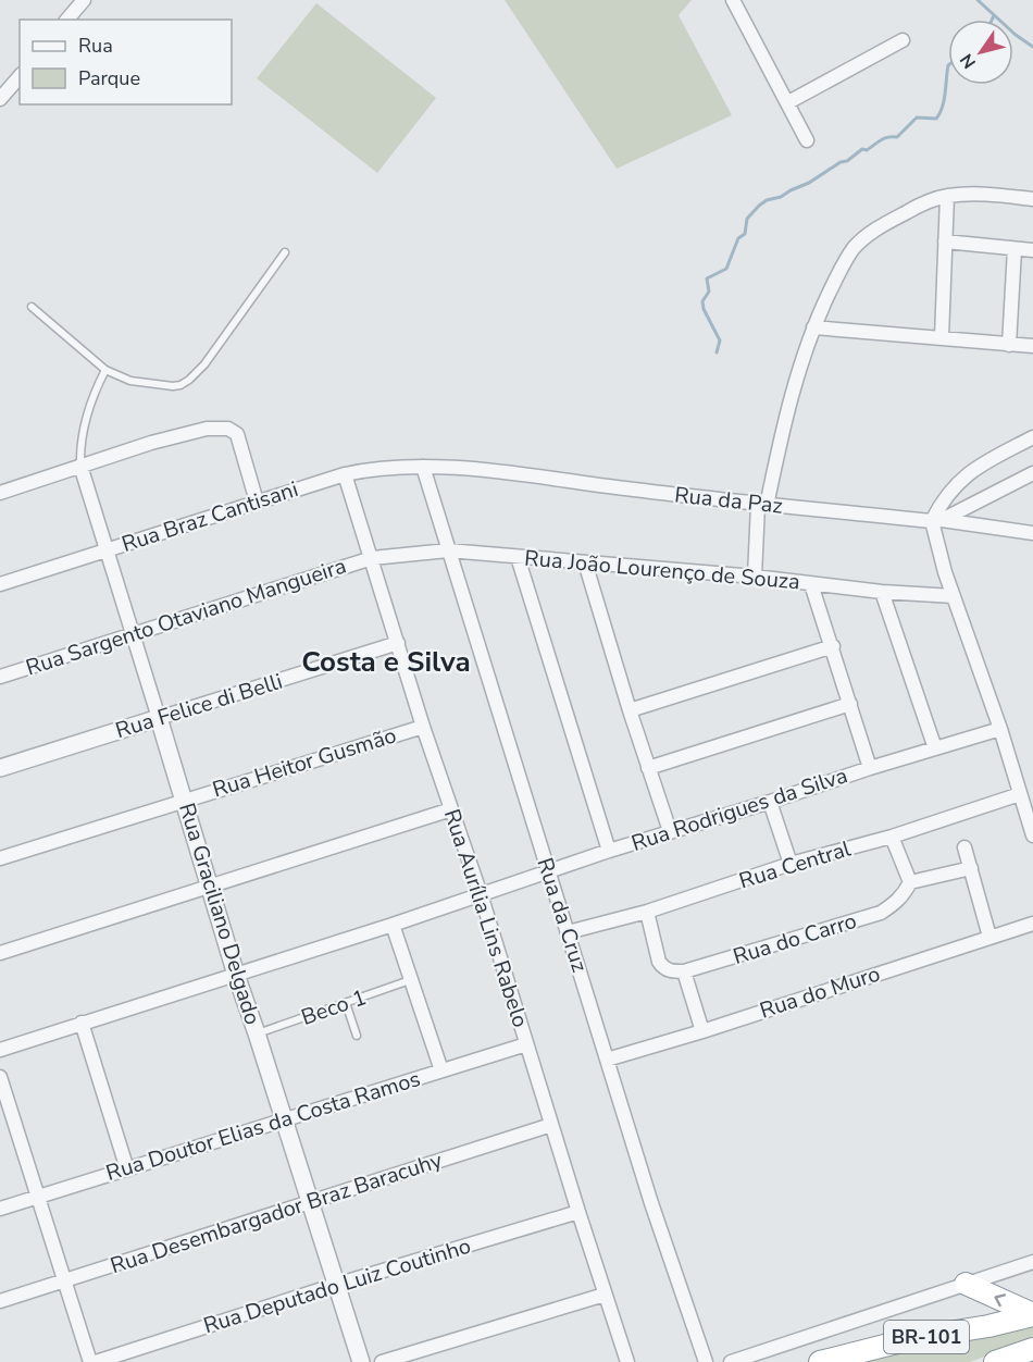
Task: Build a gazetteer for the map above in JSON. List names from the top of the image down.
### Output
{
  "streets": {
    "highway": ["BR-101"],
    "street": [
      "Rua da Paz",
      "Rua Braz Cantisani",
      "Rua João Lourenço de Souza",
      "Rua Sargento Otaviano Mangueira",
      "Rua Felice di Belli",
      "Rua Heitor Gusmão",
      "Rua Rodrigues da Silva",
      "Rua Central",
      "Rua Graciliano Delgado",
      "Rua da Cruz",
      "Rua Aurília Lins Rabelo",
      "Rua do Carro",
      "Rua do Muro",
      "Rua Doutor Elias da Costa Ramos",
      "Rua Desembargador Braz Baracuhy",
      "Rua Deputado Luiz Coutinho"
    ],
    "lane": ["Beco 1"]
  },
  "crossings": [
    ["Rua da Paz", "Rua Braz Cantisani"],
    ["Rua da Paz", "Rua da Cruz"],
    ["Rua Braz Cantisani", "Rua Graciliano Delgado"],
    ["Rua Braz Cantisani", "Rua da Cruz"],
    ["Rua Braz Cantisani", "Rua Aurília Lins Rabelo"],
    ["Rua João Lourenço de Souza", "Rua Sargento Otaviano Mangueira"],
    ["Rua João Lourenço de Souza", "Rua da Cruz"],
    ["Rua João Lourenço de Souza", "Rua Aurília Lins Rabelo"],
    ["Rua Sargento Otaviano Mangueira", "Rua Graciliano Delgado"],
    ["Rua Sargento Otaviano Mangueira", "Rua Aurília Lins Rabelo"],
    ["Rua Felice di Belli", "Rua Graciliano Delgado"],
    ["Rua Felice di Belli", "Rua Aurília Lins Rabelo"],
    ["Rua Heitor Gusmão", "Rua Graciliano Delgado"],
    ["Rua Heitor Gusmão", "Rua Aurília Lins Rabelo"],
    ["Rua Rodrigues da Silva", "Rua Graciliano Delgado"],
    ["Rua Rodrigues da Silva", "Rua da Cruz"],
    ["Rua Rodrigues da Silva", "Rua Aurília Lins Rabelo"],
    ["Rua Central", "Rua da Cruz"],
    ["Rua Graciliano Delgado", "Beco 1"],
    ["Rua Graciliano Delgado", "Rua Doutor Elias da Costa Ramos"],
    ["Rua Graciliano Delgado", "Rua Desembargador Braz Baracuhy"],
    ["Rua Graciliano Delgado", "Rua Deputado Luiz Coutinho"],
    ["Rua da Cruz", "Rua do Muro"],
    ["Rua Aurília Lins Rabelo", "Rua Doutor Elias da Costa Ramos"],
    ["Rua Aurília Lins Rabelo", "Rua Desembargador Braz Baracuhy"],
    ["Rua Aurília Lins Rabelo", "Rua Deputado Luiz Coutinho"]
  ],
  "districts": ["Costa e Silva"],
  "legend": ["Rua", "Parque"],
  "north": "bottom left"
}
